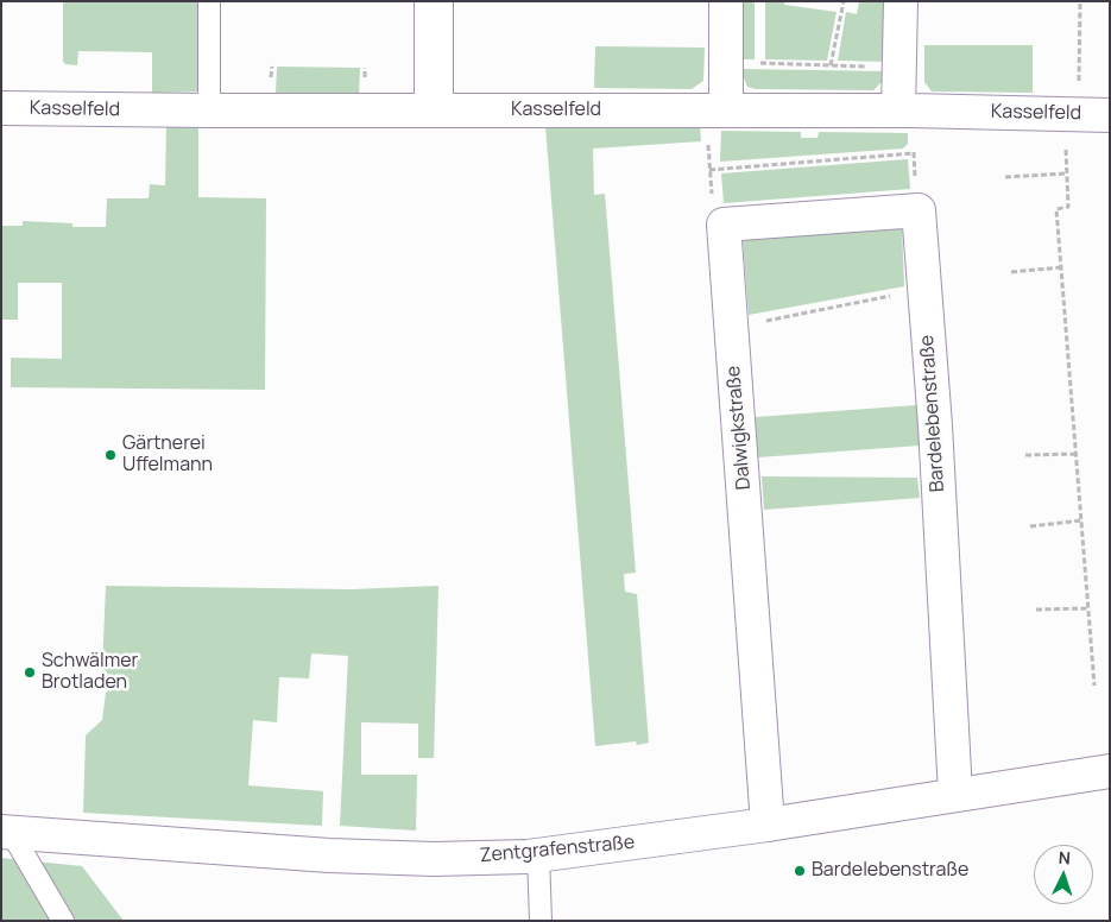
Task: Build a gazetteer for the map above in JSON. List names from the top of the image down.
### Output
{
  "streets": {
    "street": [
      "Kasselfeld",
      "Bardelebenstraße",
      "Dalwigkstraße",
      "Zentgrafenstraße"
    ]
  },
  "crossings": [
    ["Bardelebenstraße", "Dalwigkstraße"],
    ["Bardelebenstraße", "Zentgrafenstraße"],
    ["Dalwigkstraße", "Zentgrafenstraße"]
  ],
  "places": ["Gärtnerei Uffelmann", "Schwälmer Brotladen", "Bardelebenstraße"],
  "north": "top"
}
